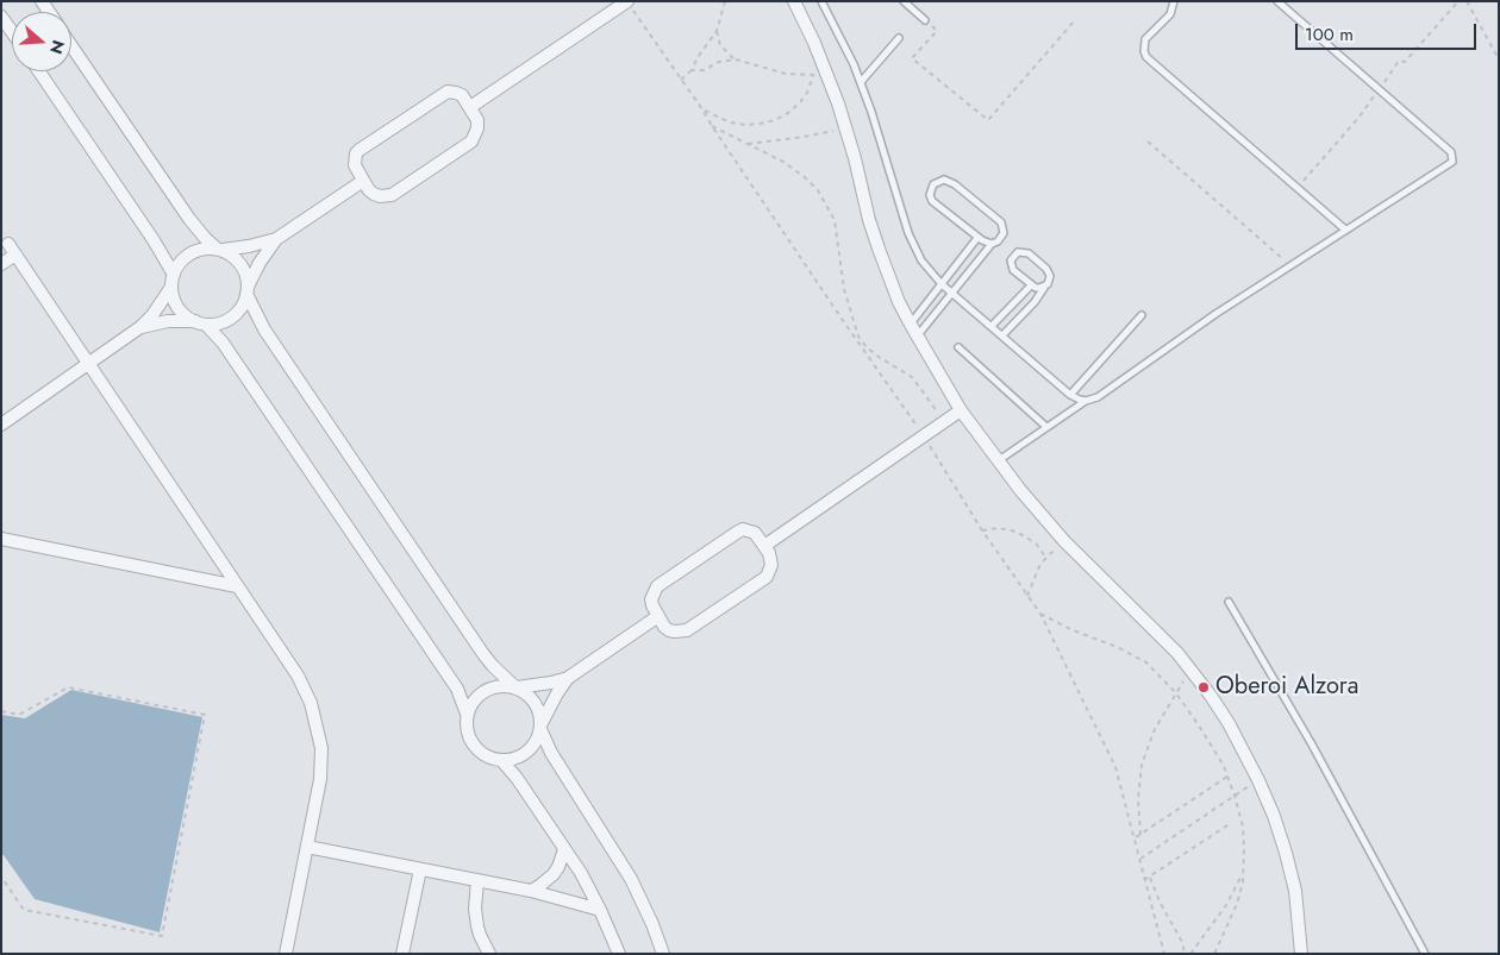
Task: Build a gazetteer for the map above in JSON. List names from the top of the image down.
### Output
{
  "places": ["Oberoi Alzora"],
  "scale_bar": "100 m",
  "north": "right"
}
